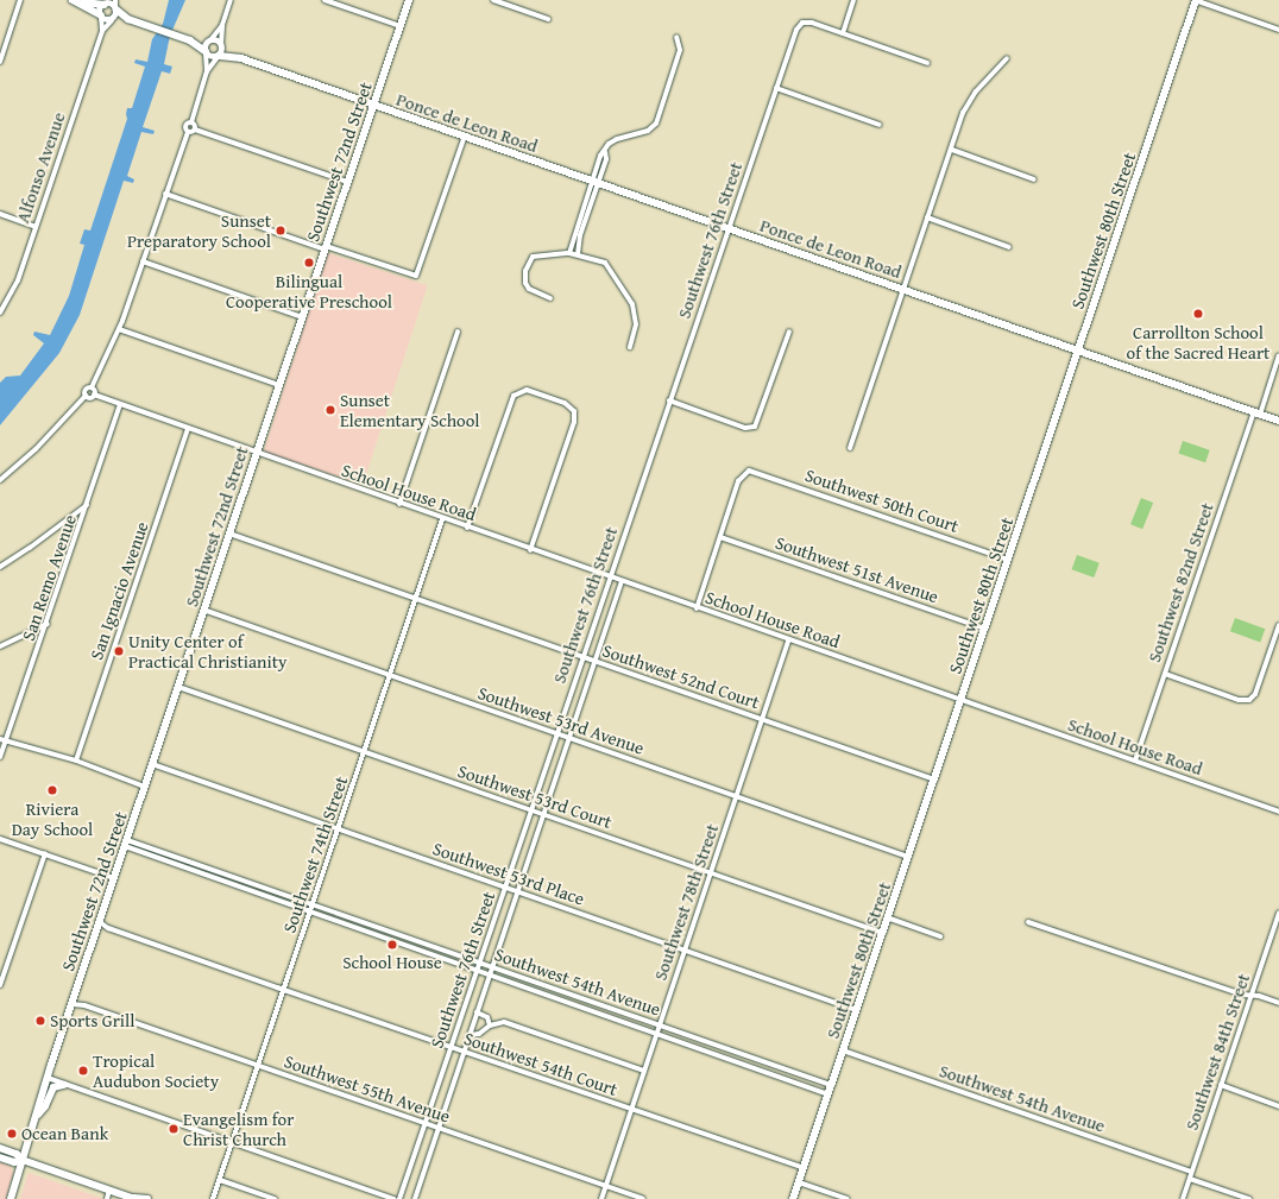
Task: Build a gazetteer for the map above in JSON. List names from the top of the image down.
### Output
{
  "streets": {
    "street": [
      "Ponce de Leon Road",
      "Southwest 72nd Street",
      "Alfonso Avenue",
      "Southwest 80th Street",
      "Southwest 76th Street",
      "School House Road",
      "Southwest 50th Court",
      "Southwest 51st Avenue",
      "San Remo Avenue",
      "Southwest 82nd Street",
      "San Ignacio Avenue",
      "Southwest 52nd Court",
      "Southwest 53rd Avenue",
      "Southwest 53rd Court",
      "Southwest 74th Street",
      "Southwest 53rd Place",
      "Southwest 78th Street",
      "Southwest 54th Avenue",
      "Southwest 84th Street",
      "Southwest 54th Court",
      "Southwest 55th Avenue"
    ]
  },
  "crossings": [
    ["Ponce de Leon Road", "Southwest 72nd Street"],
    ["Ponce de Leon Road", "Southwest 80th Street"],
    ["Ponce de Leon Road", "Southwest 76th Street"],
    ["Ponce de Leon Road", "Southwest 82nd Street"],
    ["Southwest 72nd Street", "School House Road"],
    ["Southwest 72nd Street", "Southwest 52nd Court"],
    ["Southwest 72nd Street", "Southwest 53rd Avenue"],
    ["Southwest 72nd Street", "Southwest 53rd Court"],
    ["Southwest 72nd Street", "Southwest 53rd Place"],
    ["Southwest 72nd Street", "Southwest 54th Avenue"],
    ["Southwest 72nd Street", "Southwest 54th Court"],
    ["Southwest 72nd Street", "Southwest 55th Avenue"],
    ["Southwest 80th Street", "School House Road"],
    ["Southwest 80th Street", "Southwest 50th Court"],
    ["Southwest 80th Street", "Southwest 51st Avenue"],
    ["Southwest 80th Street", "Southwest 52nd Court"],
    ["Southwest 80th Street", "Southwest 53rd Avenue"],
    ["Southwest 80th Street", "Southwest 53rd Court"],
    ["Southwest 80th Street", "Southwest 53rd Place"],
    ["Southwest 80th Street", "Southwest 54th Avenue"],
    ["Southwest 80th Street", "Southwest 54th Court"],
    ["Southwest 76th Street", "School House Road"],
    ["Southwest 76th Street", "Southwest 52nd Court"],
    ["Southwest 76th Street", "Southwest 53rd Avenue"],
    ["Southwest 76th Street", "Southwest 53rd Court"],
    ["Southwest 76th Street", "Southwest 53rd Place"],
    ["Southwest 76th Street", "Southwest 54th Avenue"],
    ["Southwest 76th Street", "Southwest 54th Court"],
    ["Southwest 76th Street", "Southwest 55th Avenue"],
    ["School House Road", "San Remo Avenue"],
    ["School House Road", "Southwest 82nd Street"],
    ["School House Road", "San Ignacio Avenue"],
    ["School House Road", "Southwest 74th Street"],
    ["School House Road", "Southwest 78th Street"],
    ["Southwest 50th Court", "Southwest 51st Avenue"],
    ["Southwest 52nd Court", "Southwest 74th Street"],
    ["Southwest 52nd Court", "Southwest 78th Street"],
    ["Southwest 53rd Avenue", "Southwest 74th Street"],
    ["Southwest 53rd Avenue", "Southwest 78th Street"],
    ["Southwest 53rd Court", "Southwest 74th Street"],
    ["Southwest 53rd Court", "Southwest 78th Street"],
    ["Southwest 74th Street", "Southwest 53rd Place"],
    ["Southwest 74th Street", "Southwest 54th Avenue"],
    ["Southwest 74th Street", "Southwest 54th Court"],
    ["Southwest 74th Street", "Southwest 55th Avenue"],
    ["Southwest 53rd Place", "Southwest 78th Street"],
    ["Southwest 78th Street", "Southwest 54th Avenue"],
    ["Southwest 78th Street", "Southwest 54th Court"],
    ["Southwest 78th Street", "Southwest 55th Avenue"],
    ["Southwest 54th Avenue", "Southwest 84th Street"]
  ],
  "places": [
    "Sunset Preparatory School",
    "Bilingual Cooperative Preschool",
    "Carrollton School of the Sacred Heart",
    "Sunset Elementary School",
    "Unity Center of Practical Christianity",
    "Riviera Day School",
    "School House",
    "Sports Grill",
    "Tropical Audubon Society",
    "Evangelism for Christ Church",
    "Ocean Bank"
  ]
}
